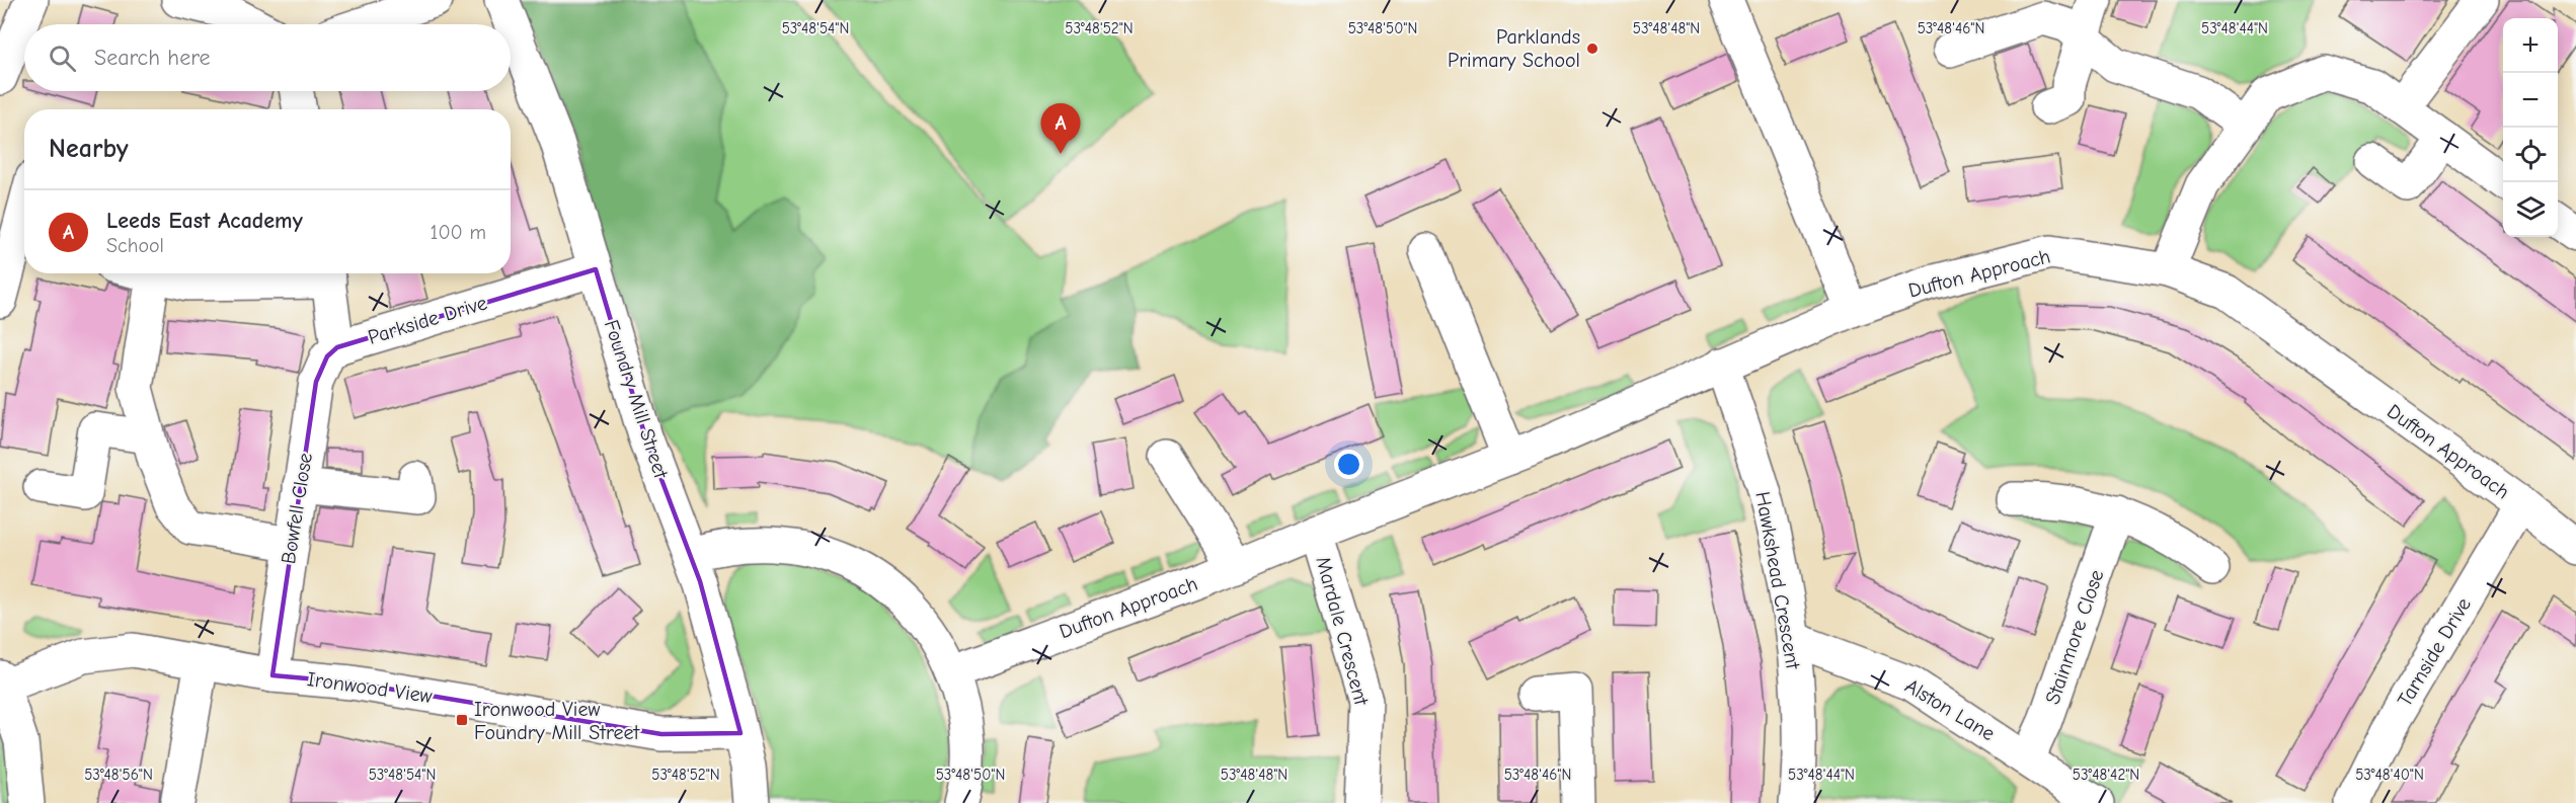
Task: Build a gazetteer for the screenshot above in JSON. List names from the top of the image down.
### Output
{
  "streets": {
    "street": [
      "Dufton Approach",
      "Parkside Drive",
      "Foundry Mill Street",
      "Bowfell Close",
      "Hawkshead Crescent",
      "Mardale Crescent",
      "Stainmore Close",
      "Tarnside Drive",
      "Ironwood View",
      "Alston Lane"
    ]
  },
  "crossings": [
    ["Dufton Approach", "Hawkshead Crescent"],
    ["Dufton Approach", "Mardale Crescent"],
    ["Dufton Approach", "Tarnside Drive"],
    ["Parkside Drive", "Foundry Mill Street"],
    ["Parkside Drive", "Bowfell Close"],
    ["Foundry Mill Street", "Ironwood View"],
    ["Bowfell Close", "Ironwood View"],
    ["Hawkshead Crescent", "Alston Lane"],
    ["Stainmore Close", "Alston Lane"]
  ],
  "places": {
    "other": ["Parklands Primary School"],
    "transit": ["Ironwood View Foundry Mill Street"]
  },
  "page": {
    "map_buttons": ["+", "−"],
    "search": "Search here",
    "pins": "A",
    "heading": "Nearby",
    "list": [
      {
        "mark": "A",
        "name": "Leeds East Academy",
        "note": "School",
        "value": "100 m"
      }
    ]
  },
  "coordinates": [
    "53°48'54\"N",
    "53°48'52\"N",
    "53°48'50\"N",
    "53°48'48\"N",
    "53°48'46\"N",
    "53°48'44\"N",
    "53°48'56\"N",
    "53°48'42\"N",
    "53°48'40\"N"
  ]
}
